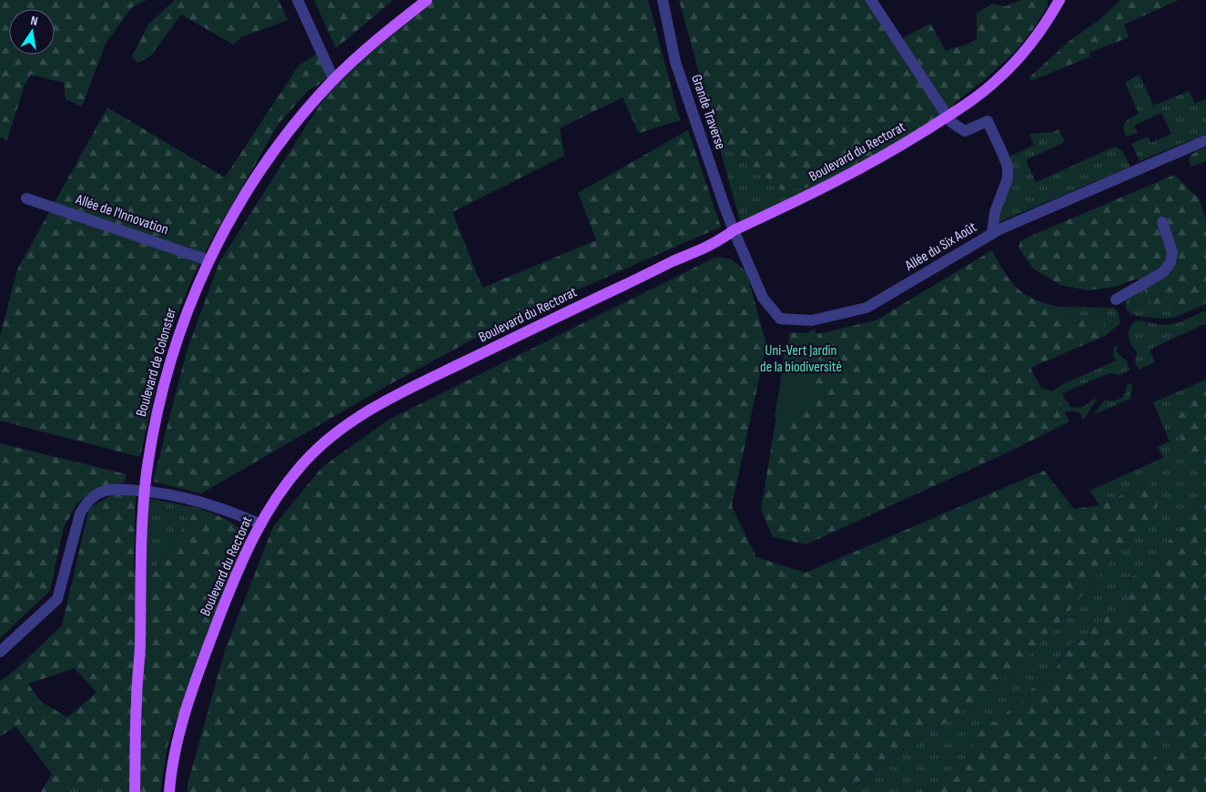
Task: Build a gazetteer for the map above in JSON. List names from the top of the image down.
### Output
{
  "streets": {
    "main road": ["Boulevard du Rectorat", "Boulevard de Colonster"],
    "street": ["Grande Traverse", "Allée de l'Innovation", "Allée du Six Août"]
  },
  "crossings": [
    ["Grande Traverse", "Boulevard du Rectorat"],
    ["Grande Traverse", "Allée du Six Août"],
    ["Boulevard du Rectorat", "Allée du Six Août"],
    ["Allée de l'Innovation", "Boulevard de Colonster"]
  ],
  "parks": ["Uni-Vert Jardin de la biodiversité"],
  "north": "top"
}
